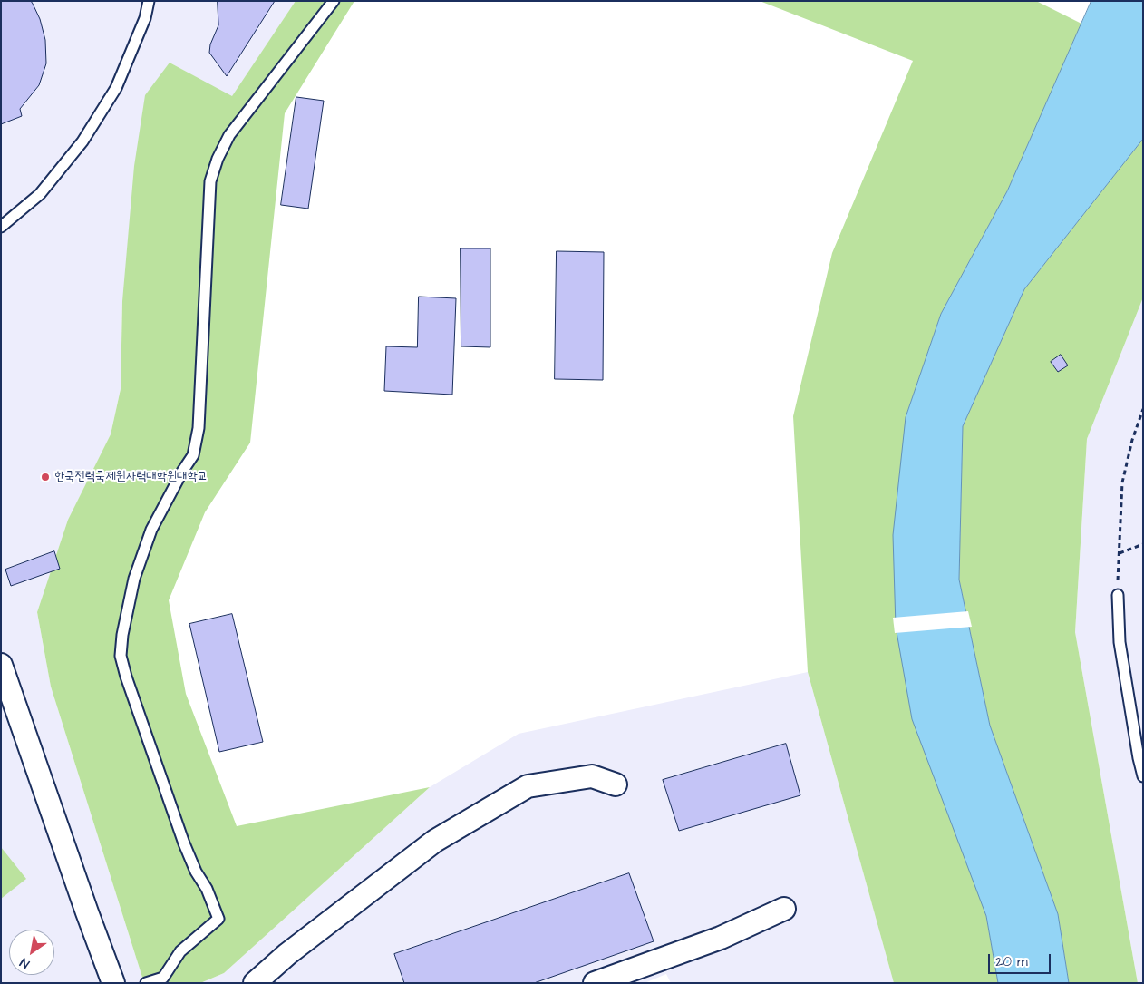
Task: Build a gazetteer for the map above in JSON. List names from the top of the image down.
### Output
{
  "places": ["한국전력국제원자력대학원대학교"],
  "scale_bar": "20 m",
  "north": "bottom left"
}
